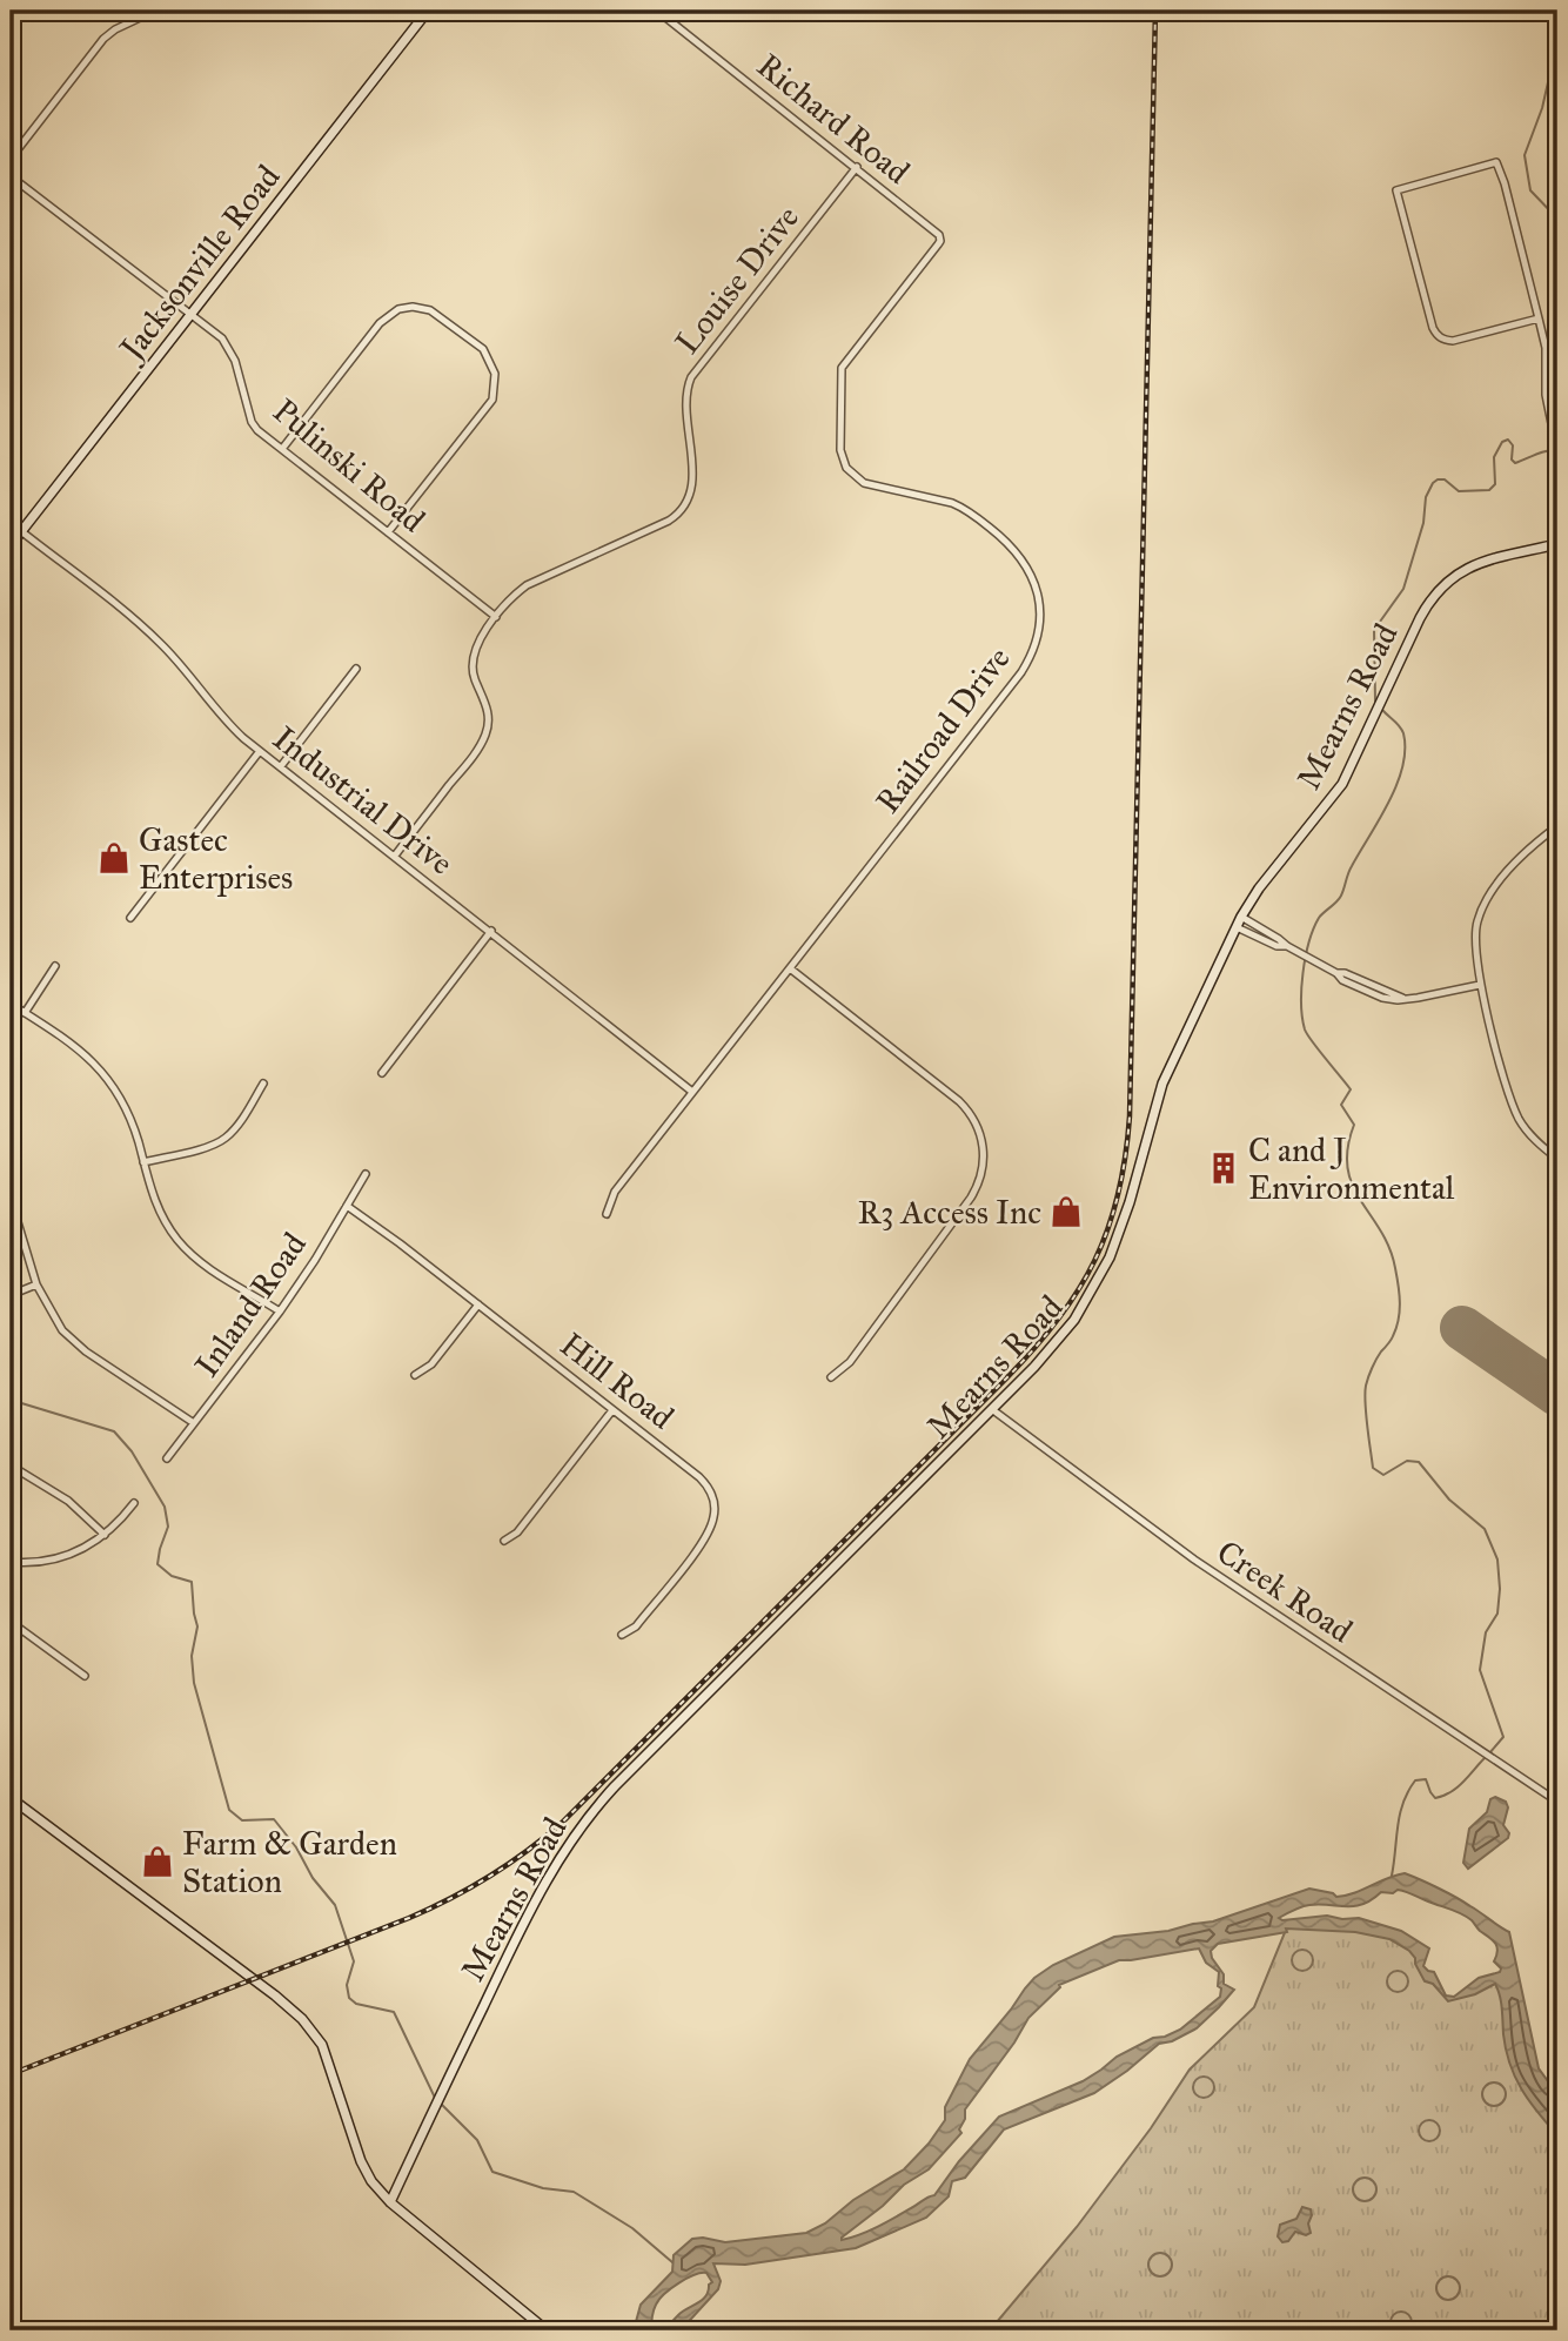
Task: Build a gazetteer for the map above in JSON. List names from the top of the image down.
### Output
{
  "streets": {
    "street": [
      "Richard Road",
      "Jacksonville Road",
      "Louise Drive",
      "Pulinski Road",
      "Mearns Road",
      "Railroad Drive",
      "Industrial Drive",
      "Inland Road",
      "Hill Road",
      "Creek Road"
    ]
  },
  "crossings": [
    ["Richard Road", "Louise Drive"],
    ["Richard Road", "Railroad Drive"],
    ["Jacksonville Road", "Pulinski Road"],
    ["Jacksonville Road", "Industrial Drive"],
    ["Louise Drive", "Pulinski Road"],
    ["Louise Drive", "Industrial Drive"],
    ["Mearns Road", "Creek Road"],
    ["Railroad Drive", "Industrial Drive"],
    ["Inland Road", "Hill Road"]
  ],
  "places": {
    "shop": ["Gastec Enterprises", "R3 Access Inc", "Farm & Garden Station"],
    "building": ["C and J Environmental"]
  }
}
